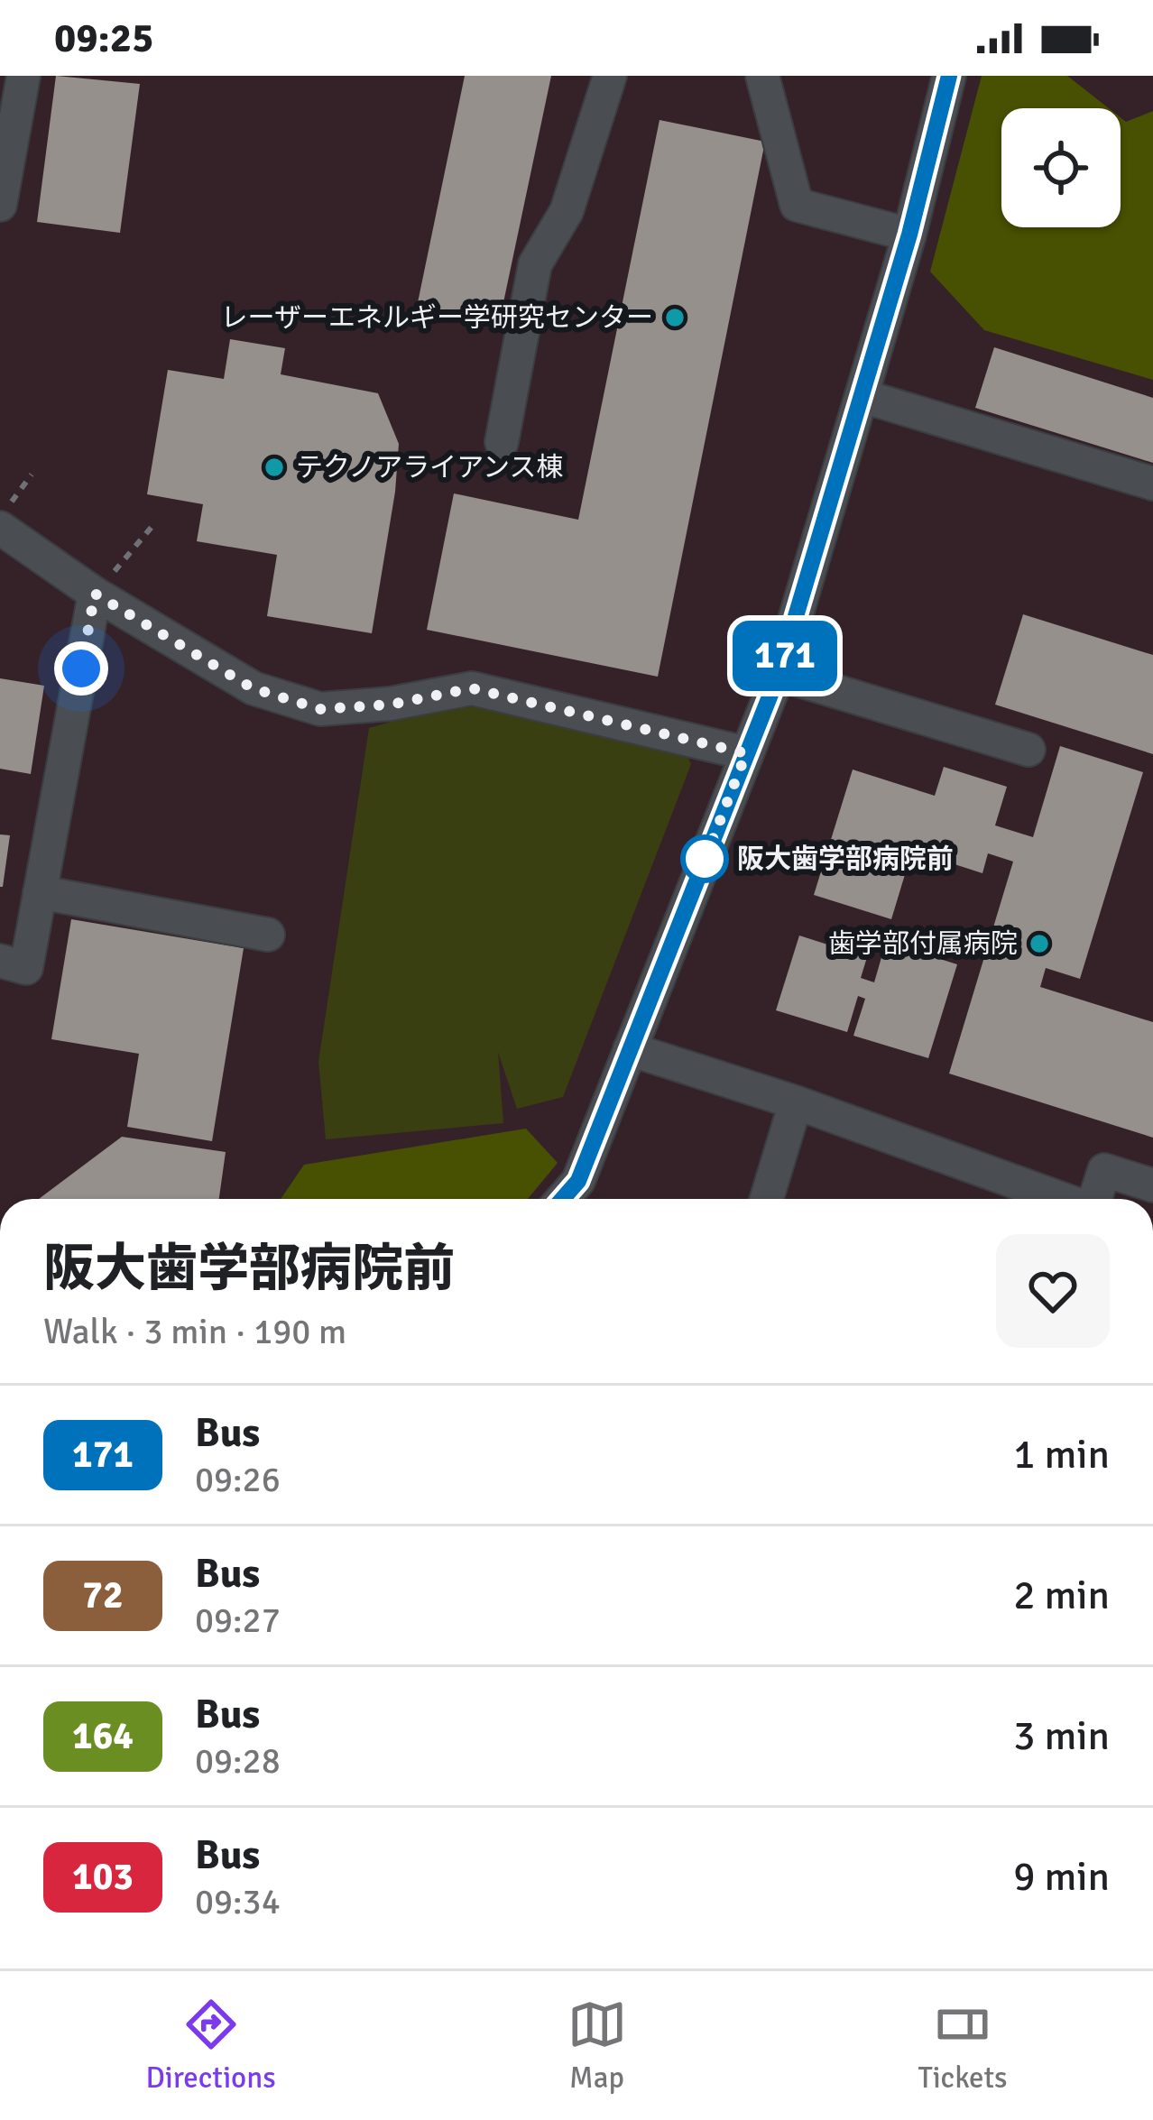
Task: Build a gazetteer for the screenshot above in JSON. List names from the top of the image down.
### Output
{
  "places": [
    "レーザーエネルギー学研究センター",
    "テクノアライアンス棟",
    "阪大歯学部病院前",
    "歯学部付属病院"
  ],
  "lines": ["bus line 171"],
  "page": {
    "status": "09:25",
    "on_map": "171",
    "heading": ["阪大歯学部病院前", "Walk · 3 min · 190 m"],
    "list": [
      {
        "mark": "171",
        "name": "Bus",
        "note": "09:26",
        "value": "1 min"
      },
      {
        "mark": "72",
        "name": "Bus",
        "note": "09:27",
        "value": "2 min"
      },
      {
        "mark": "164",
        "name": "Bus",
        "note": "09:28",
        "value": "3 min"
      },
      {
        "mark": "103",
        "name": "Bus",
        "note": "09:34",
        "value": "9 min"
      }
    ],
    "tabs": ["Directions", "Map", "Tickets"]
  }
}
